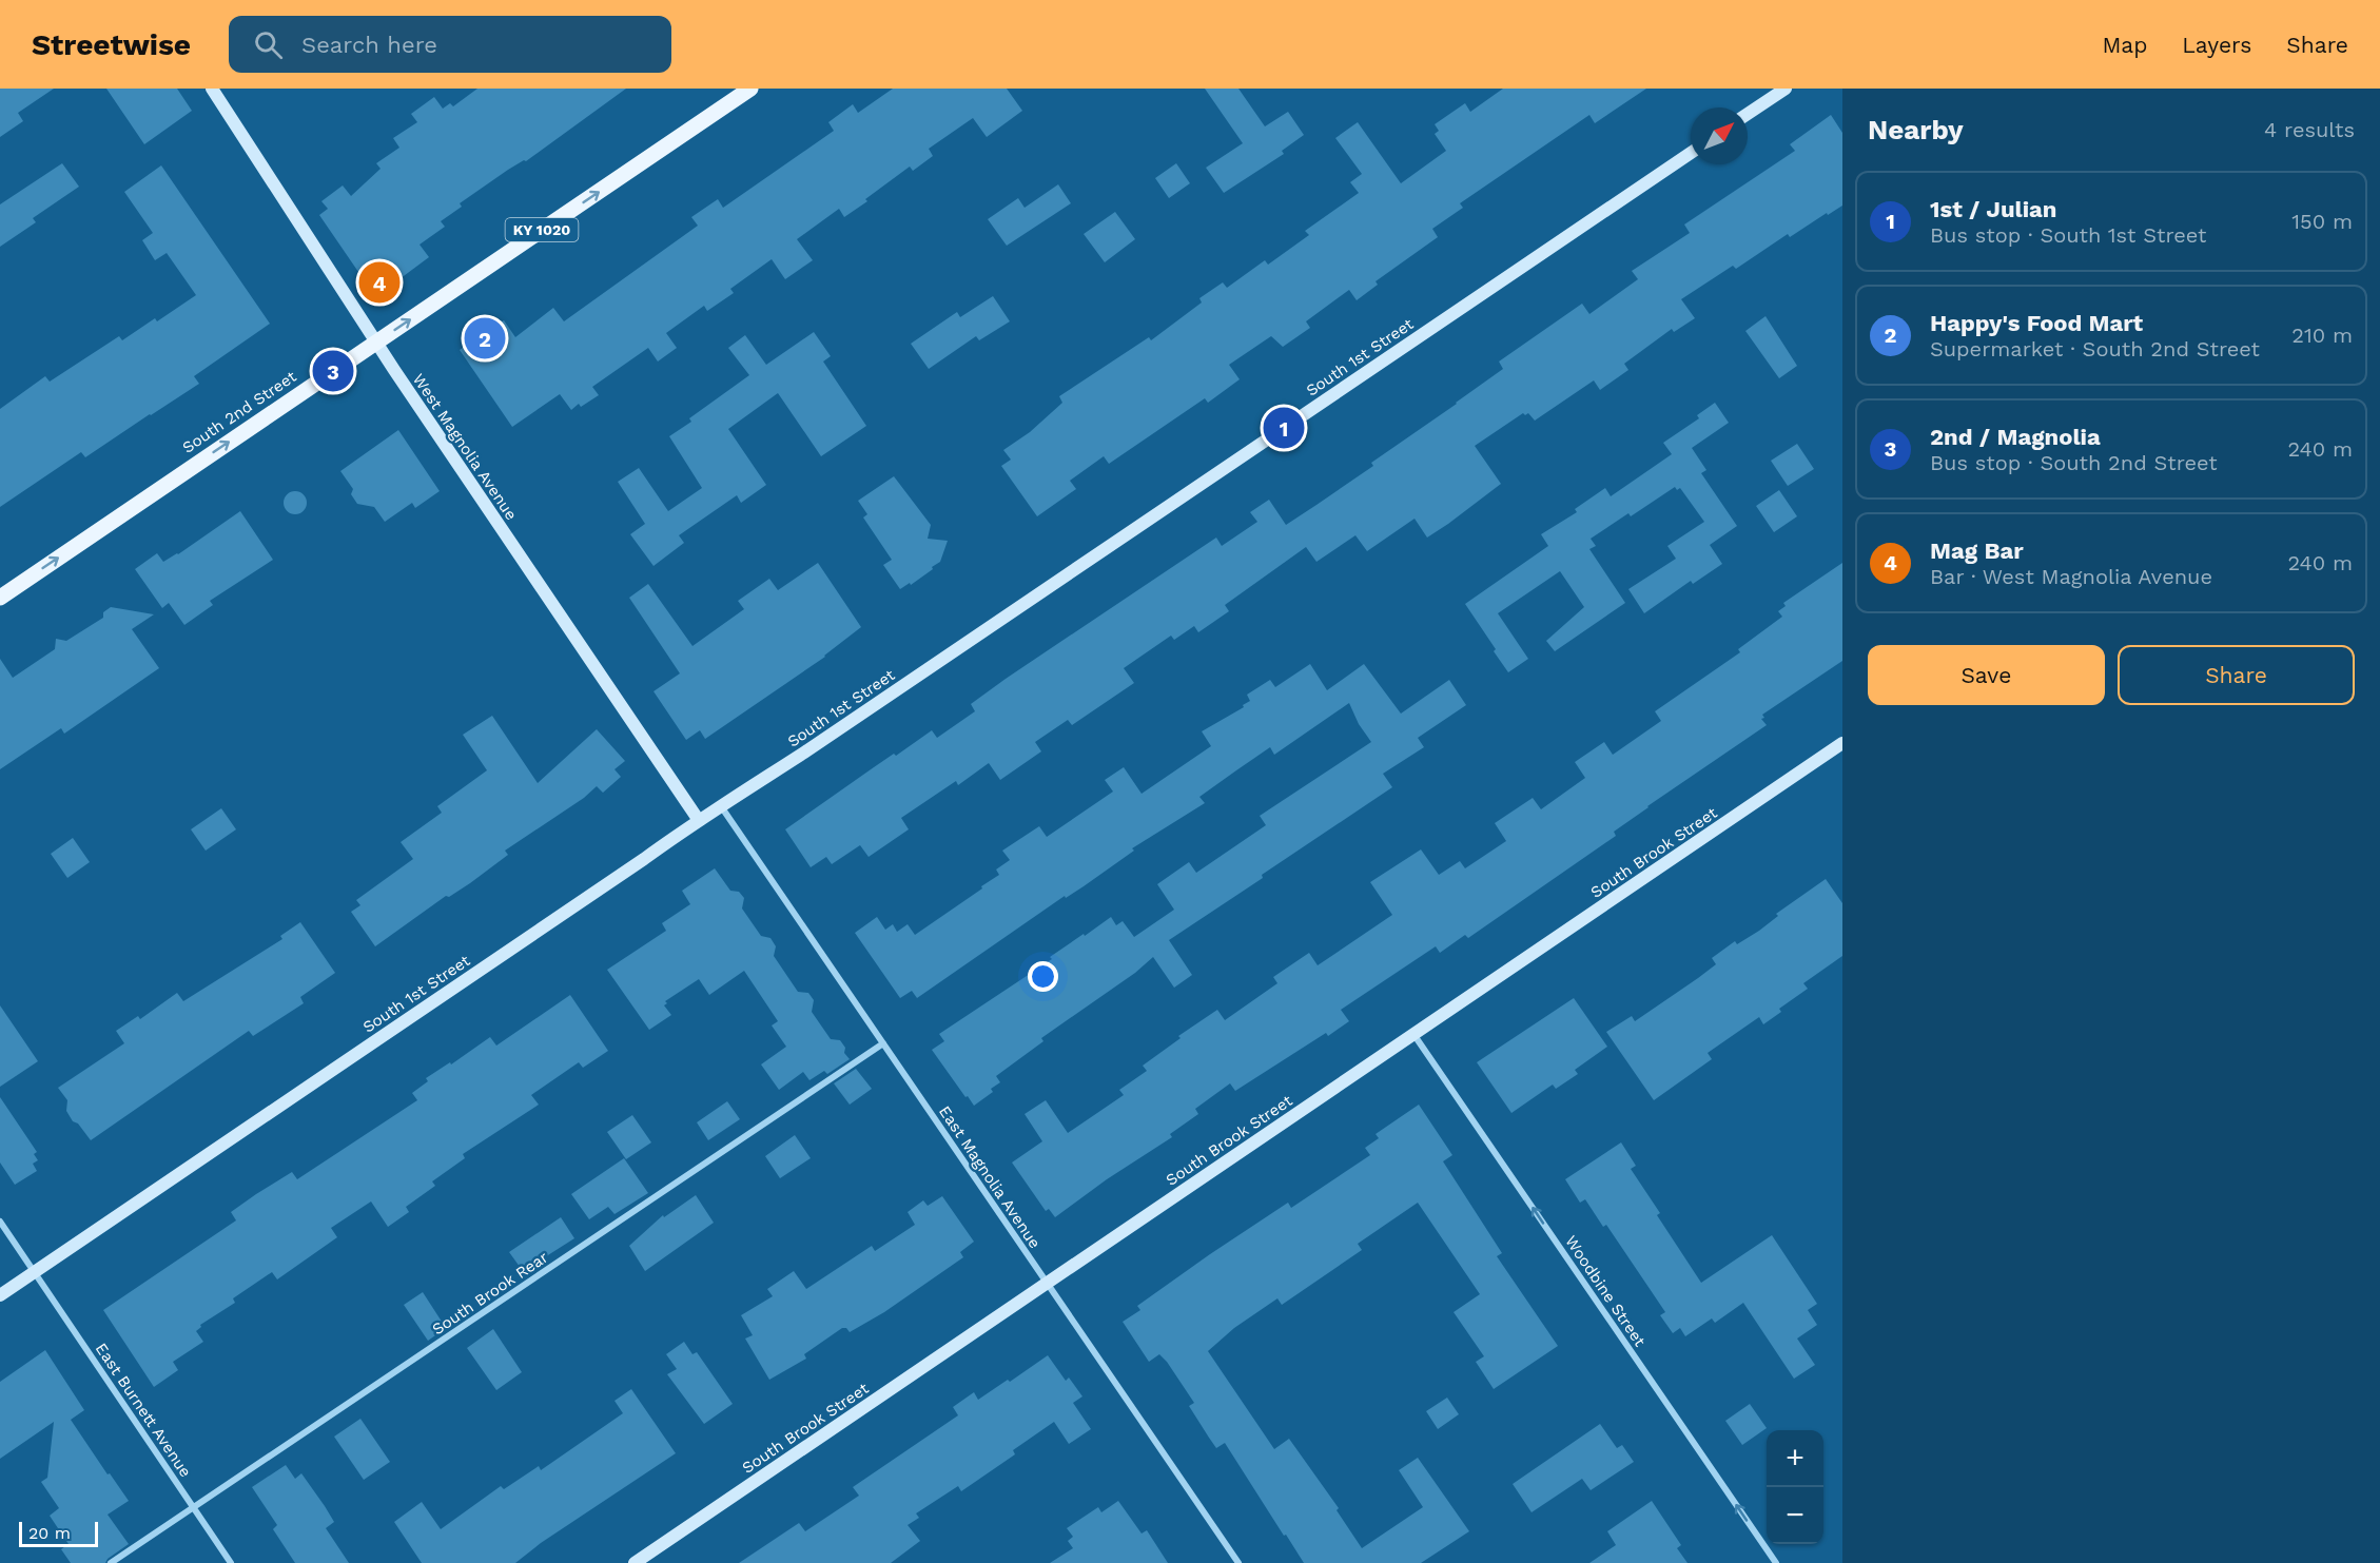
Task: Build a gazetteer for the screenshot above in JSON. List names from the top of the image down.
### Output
{
  "streets": {
    "main road": ["KY 1020", "South 2nd Street"],
    "street": [
      "South 1st Street",
      "West Magnolia Avenue",
      "South Brook Street",
      "East Magnolia Avenue",
      "Woodbine Street",
      "South Brook Rear",
      "East Burnett Avenue"
    ]
  },
  "crossings": [
    ["South 1st Street", "West Magnolia Avenue"],
    ["South 1st Street", "East Magnolia Avenue"],
    ["South 1st Street", "East Burnett Avenue"],
    ["South 2nd Street", "West Magnolia Avenue"],
    ["South Brook Street", "East Magnolia Avenue"],
    ["South Brook Street", "Woodbine Street"],
    ["East Magnolia Avenue", "South Brook Rear"],
    ["South Brook Rear", "East Burnett Avenue"]
  ],
  "one_way": ["South 2nd Street", "Woodbine Street"],
  "scale_bar": "20 m",
  "north": "top right",
  "page": {
    "header": "Streetwise",
    "search": "Search here",
    "nav": ["Map", "Layers", "Share"],
    "heading": ["Nearby", "4 results"],
    "list": [
      {
        "mark": "1",
        "name": "1st / Julian",
        "note": "Bus stop · South 1st Street",
        "value": "150 m"
      },
      {
        "mark": "2",
        "name": "Happy's Food Mart",
        "note": "Supermarket · South 2nd Street",
        "value": "210 m"
      },
      {
        "mark": "3",
        "name": "2nd / Magnolia",
        "note": "Bus stop · South 2nd Street",
        "value": "240 m"
      },
      {
        "mark": "4",
        "name": "Mag Bar",
        "note": "Bar · West Magnolia Avenue",
        "value": "240 m"
      }
    ],
    "pins": [
      "4",
      "2",
      "3",
      "1"
    ],
    "buttons": ["Save", "Share"],
    "map_buttons": ["+", "−"],
    "scale": "20 m"
  }
}
